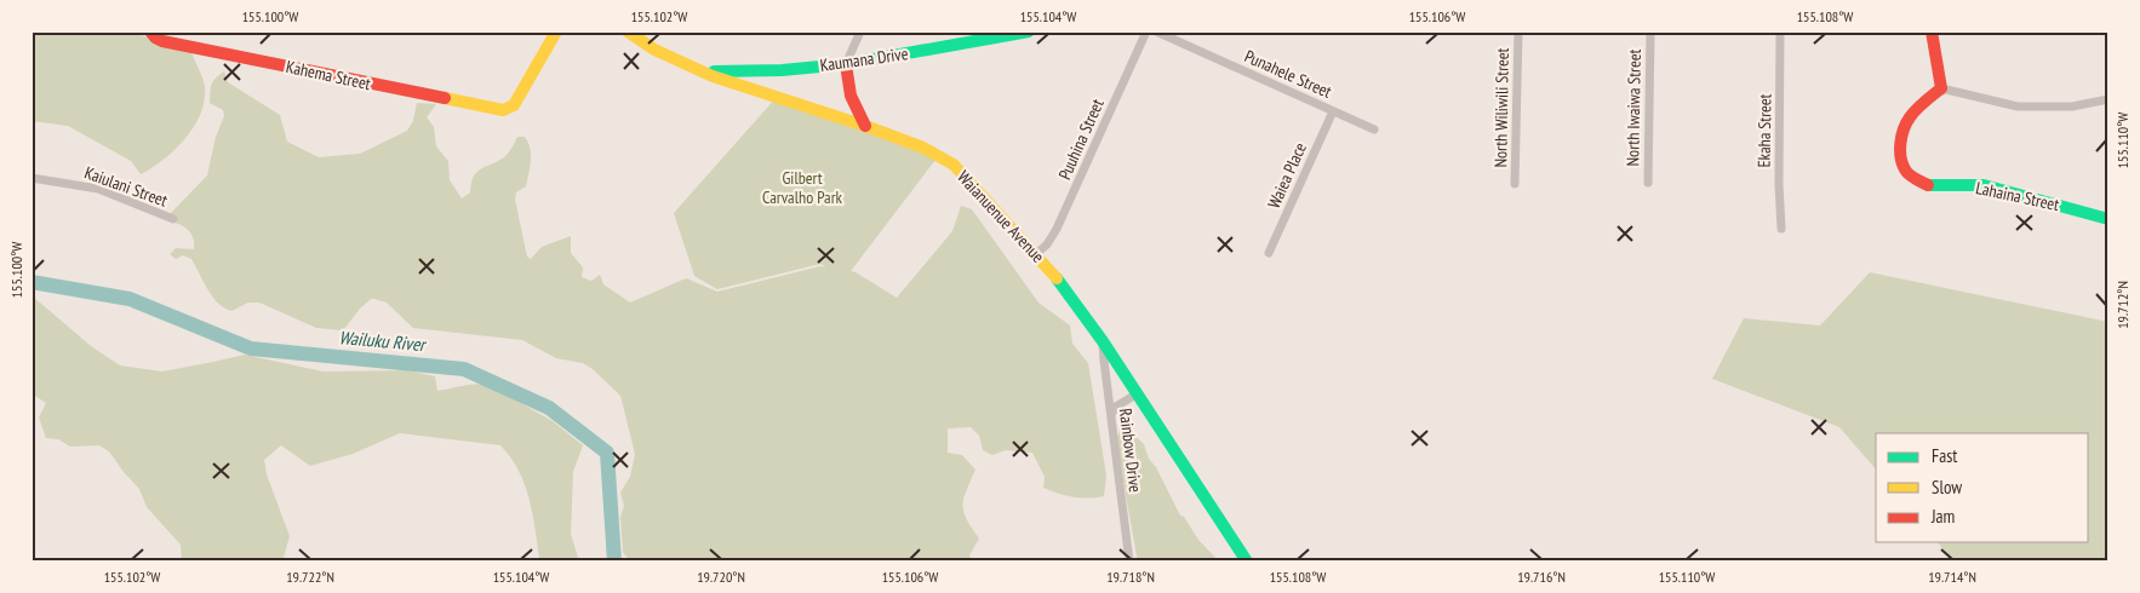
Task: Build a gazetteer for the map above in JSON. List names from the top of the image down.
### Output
{
  "streets": {
    "street": [
      "Kaumana Drive",
      "Punahele Street",
      "Kahema Street",
      "North Wiliwili Street",
      "North Iwaiwa Street",
      "Ekaha Street",
      "Puuhina Street",
      "Waiea Place",
      "Kaiulani Street",
      "Lahaina Street",
      "Waianuenue Avenue",
      "Rainbow Drive"
    ]
  },
  "crossings": [
    ["Kaumana Drive", "Waianuenue Avenue"],
    ["Punahele Street", "Waiea Place"],
    ["Puuhina Street", "Waianuenue Avenue"],
    ["Waianuenue Avenue", "Rainbow Drive"]
  ],
  "water": ["Wailuku River"],
  "parks": ["Gilbert Carvalho Park"],
  "legend": ["Fast", "Slow", "Jam"],
  "coordinates": [
    "155.100°W",
    "155.102°W",
    "155.104°W",
    "155.106°W",
    "155.108°W",
    "155.110°W",
    "19.712°N",
    "19.722°N",
    "19.720°N",
    "19.718°N",
    "19.716°N",
    "19.714°N"
  ]
}
